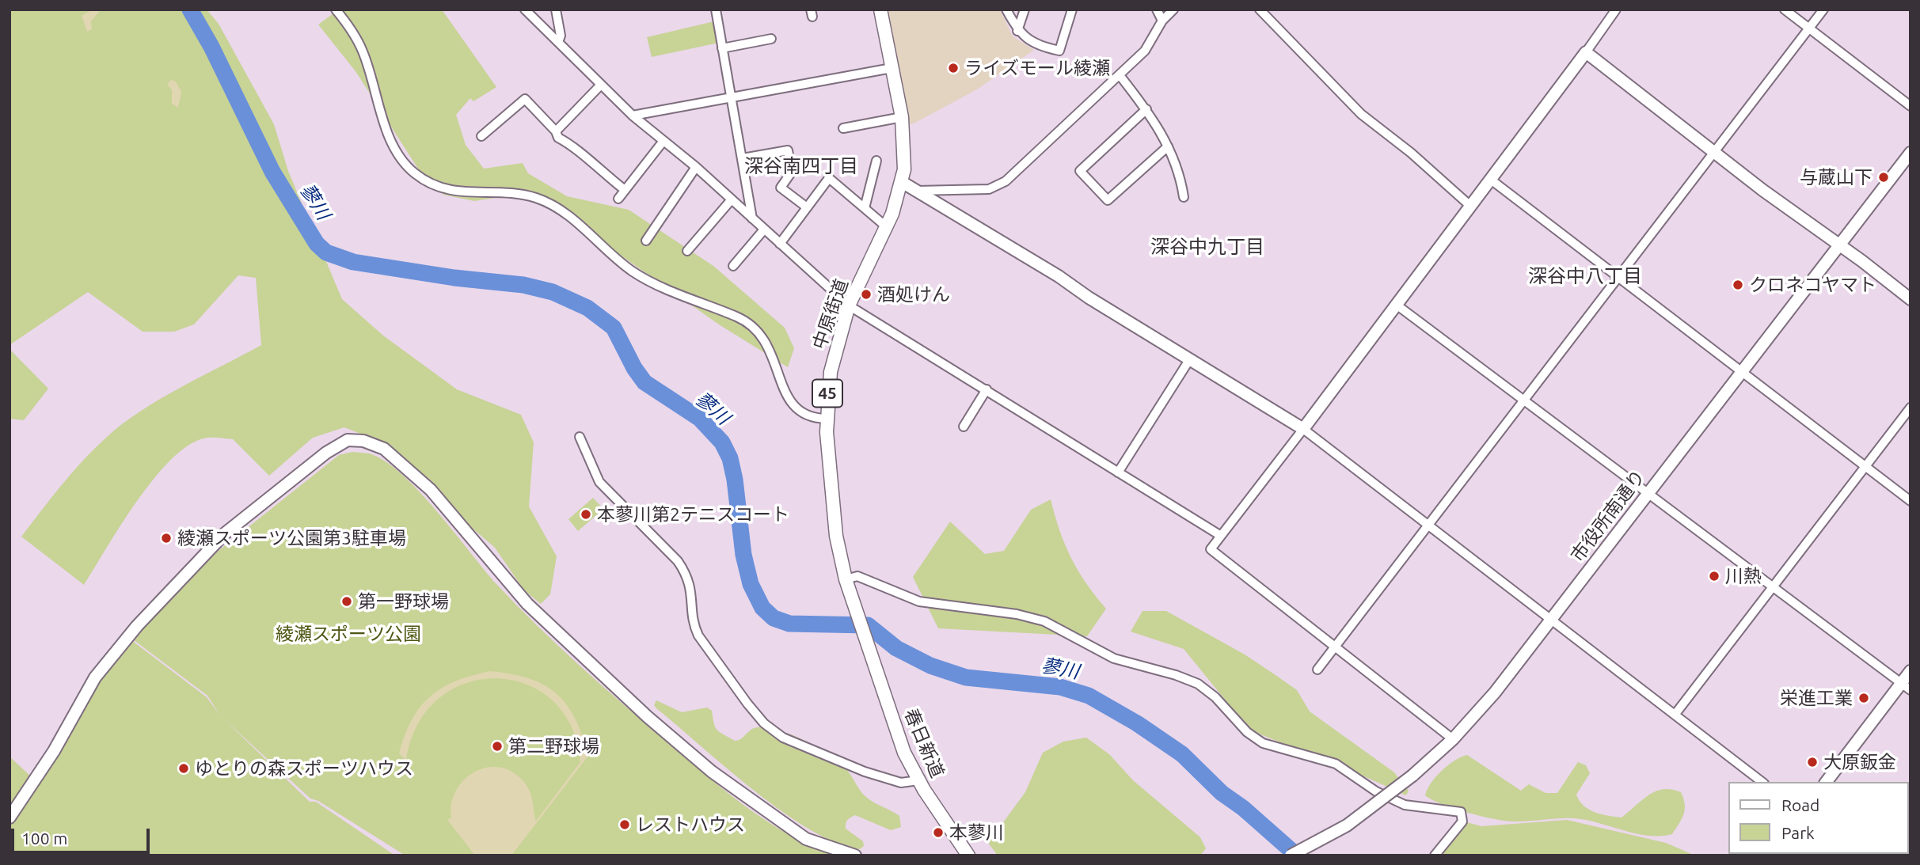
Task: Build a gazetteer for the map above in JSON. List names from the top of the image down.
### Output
{
  "streets": {
    "main road": ["中原街道", "45", "春日新道"],
    "street": ["市役所南通り"]
  },
  "crossings": [
    ["中原街道", "春日新道"]
  ],
  "districts": ["深谷南四丁目", "深谷中九丁目", "深谷中八丁目"],
  "water": ["蓼川"],
  "parks": ["綾瀬スポーツ公園"],
  "places": [
    "ライズモール綾瀬",
    "与蔵山下",
    "クロネコヤマト",
    "酒処けん",
    "本蓼川第2テニスコート",
    "綾瀬スポーツ公園第3駐車場",
    "川熱",
    "第一野球場",
    "栄進工業",
    "第二野球場",
    "大原鈑金",
    "ゆとりの森スポーツハウス",
    "レストハウス",
    "本蓼川"
  ],
  "legend": ["Road", "Park"],
  "scale_bar": "100 m"
}
